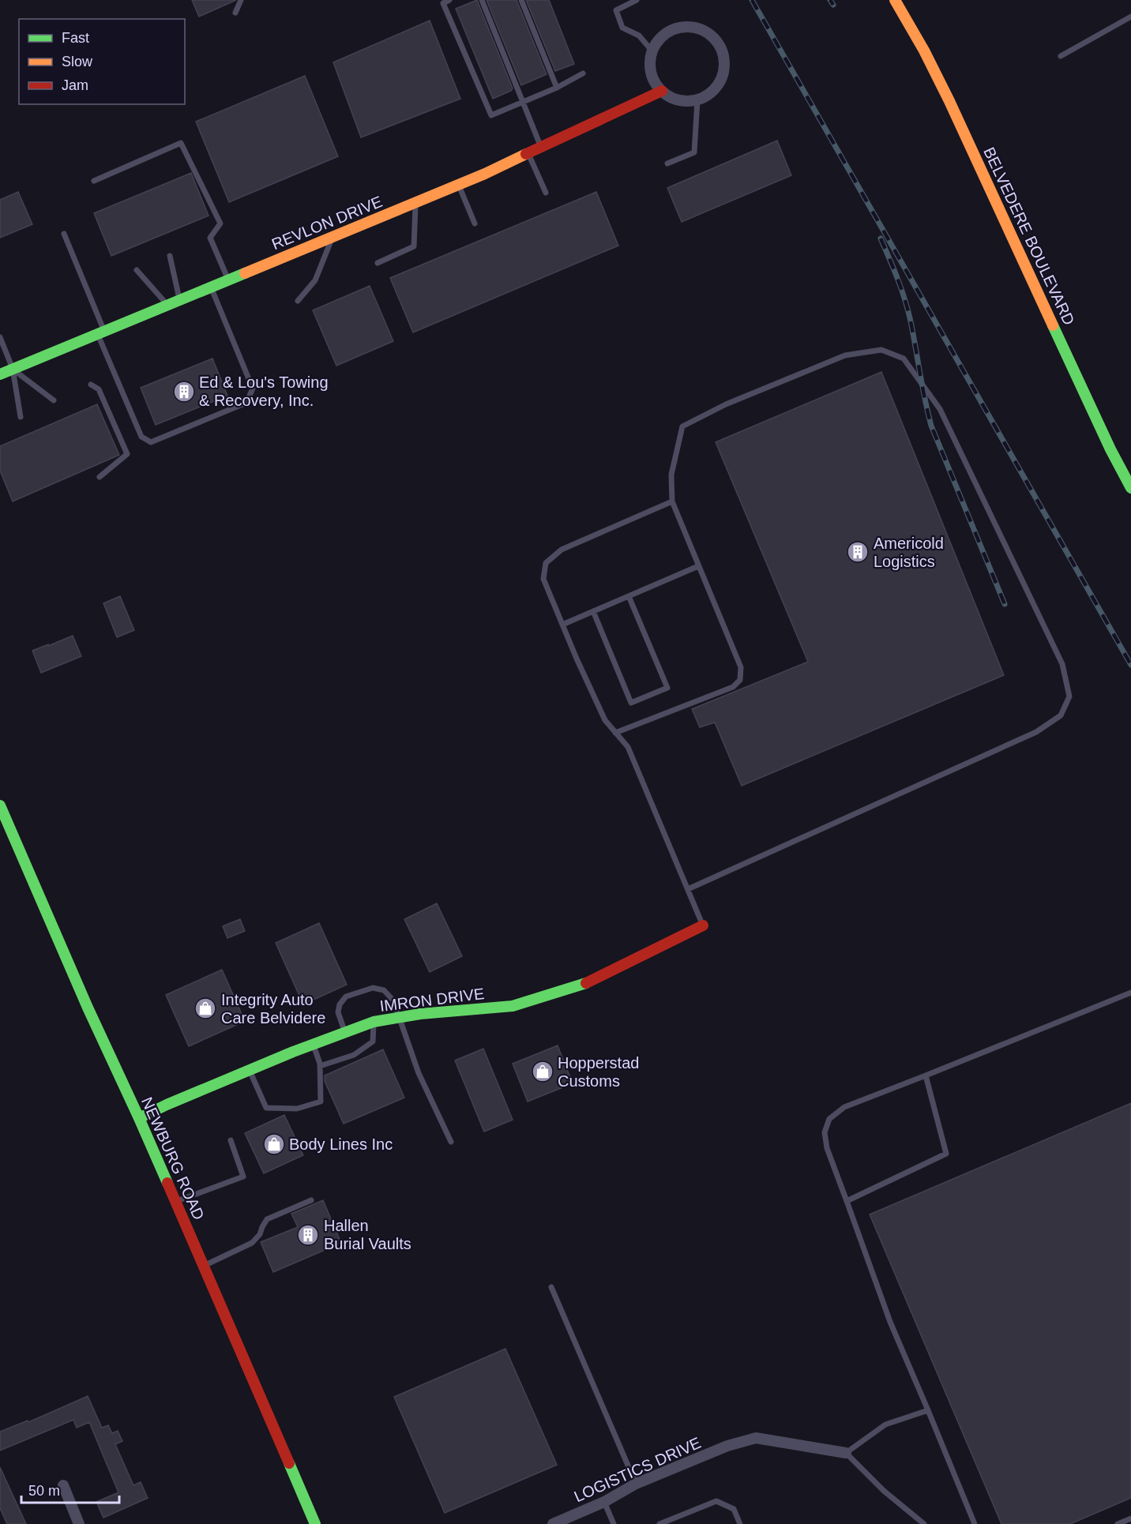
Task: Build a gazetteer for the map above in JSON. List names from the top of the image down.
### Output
{
  "streets": {
    "street": [
      "REVLON DRIVE",
      "BELVEDERE BOULEVARD",
      "IMRON DRIVE",
      "NEWBURG ROAD",
      "LOGISTICS DRIVE"
    ]
  },
  "crossings": [
    ["IMRON DRIVE", "NEWBURG ROAD"]
  ],
  "places": {
    "building": ["Ed & Lou's Towing & Recovery, Inc.", "Americold Logistics", "Hallen Burial Vaults"],
    "shop": ["Integrity Auto Care Belvidere", "Hopperstad Customs", "Body Lines Inc"]
  },
  "legend": ["Fast", "Slow", "Jam"],
  "scale_bar": "50 m"
}
